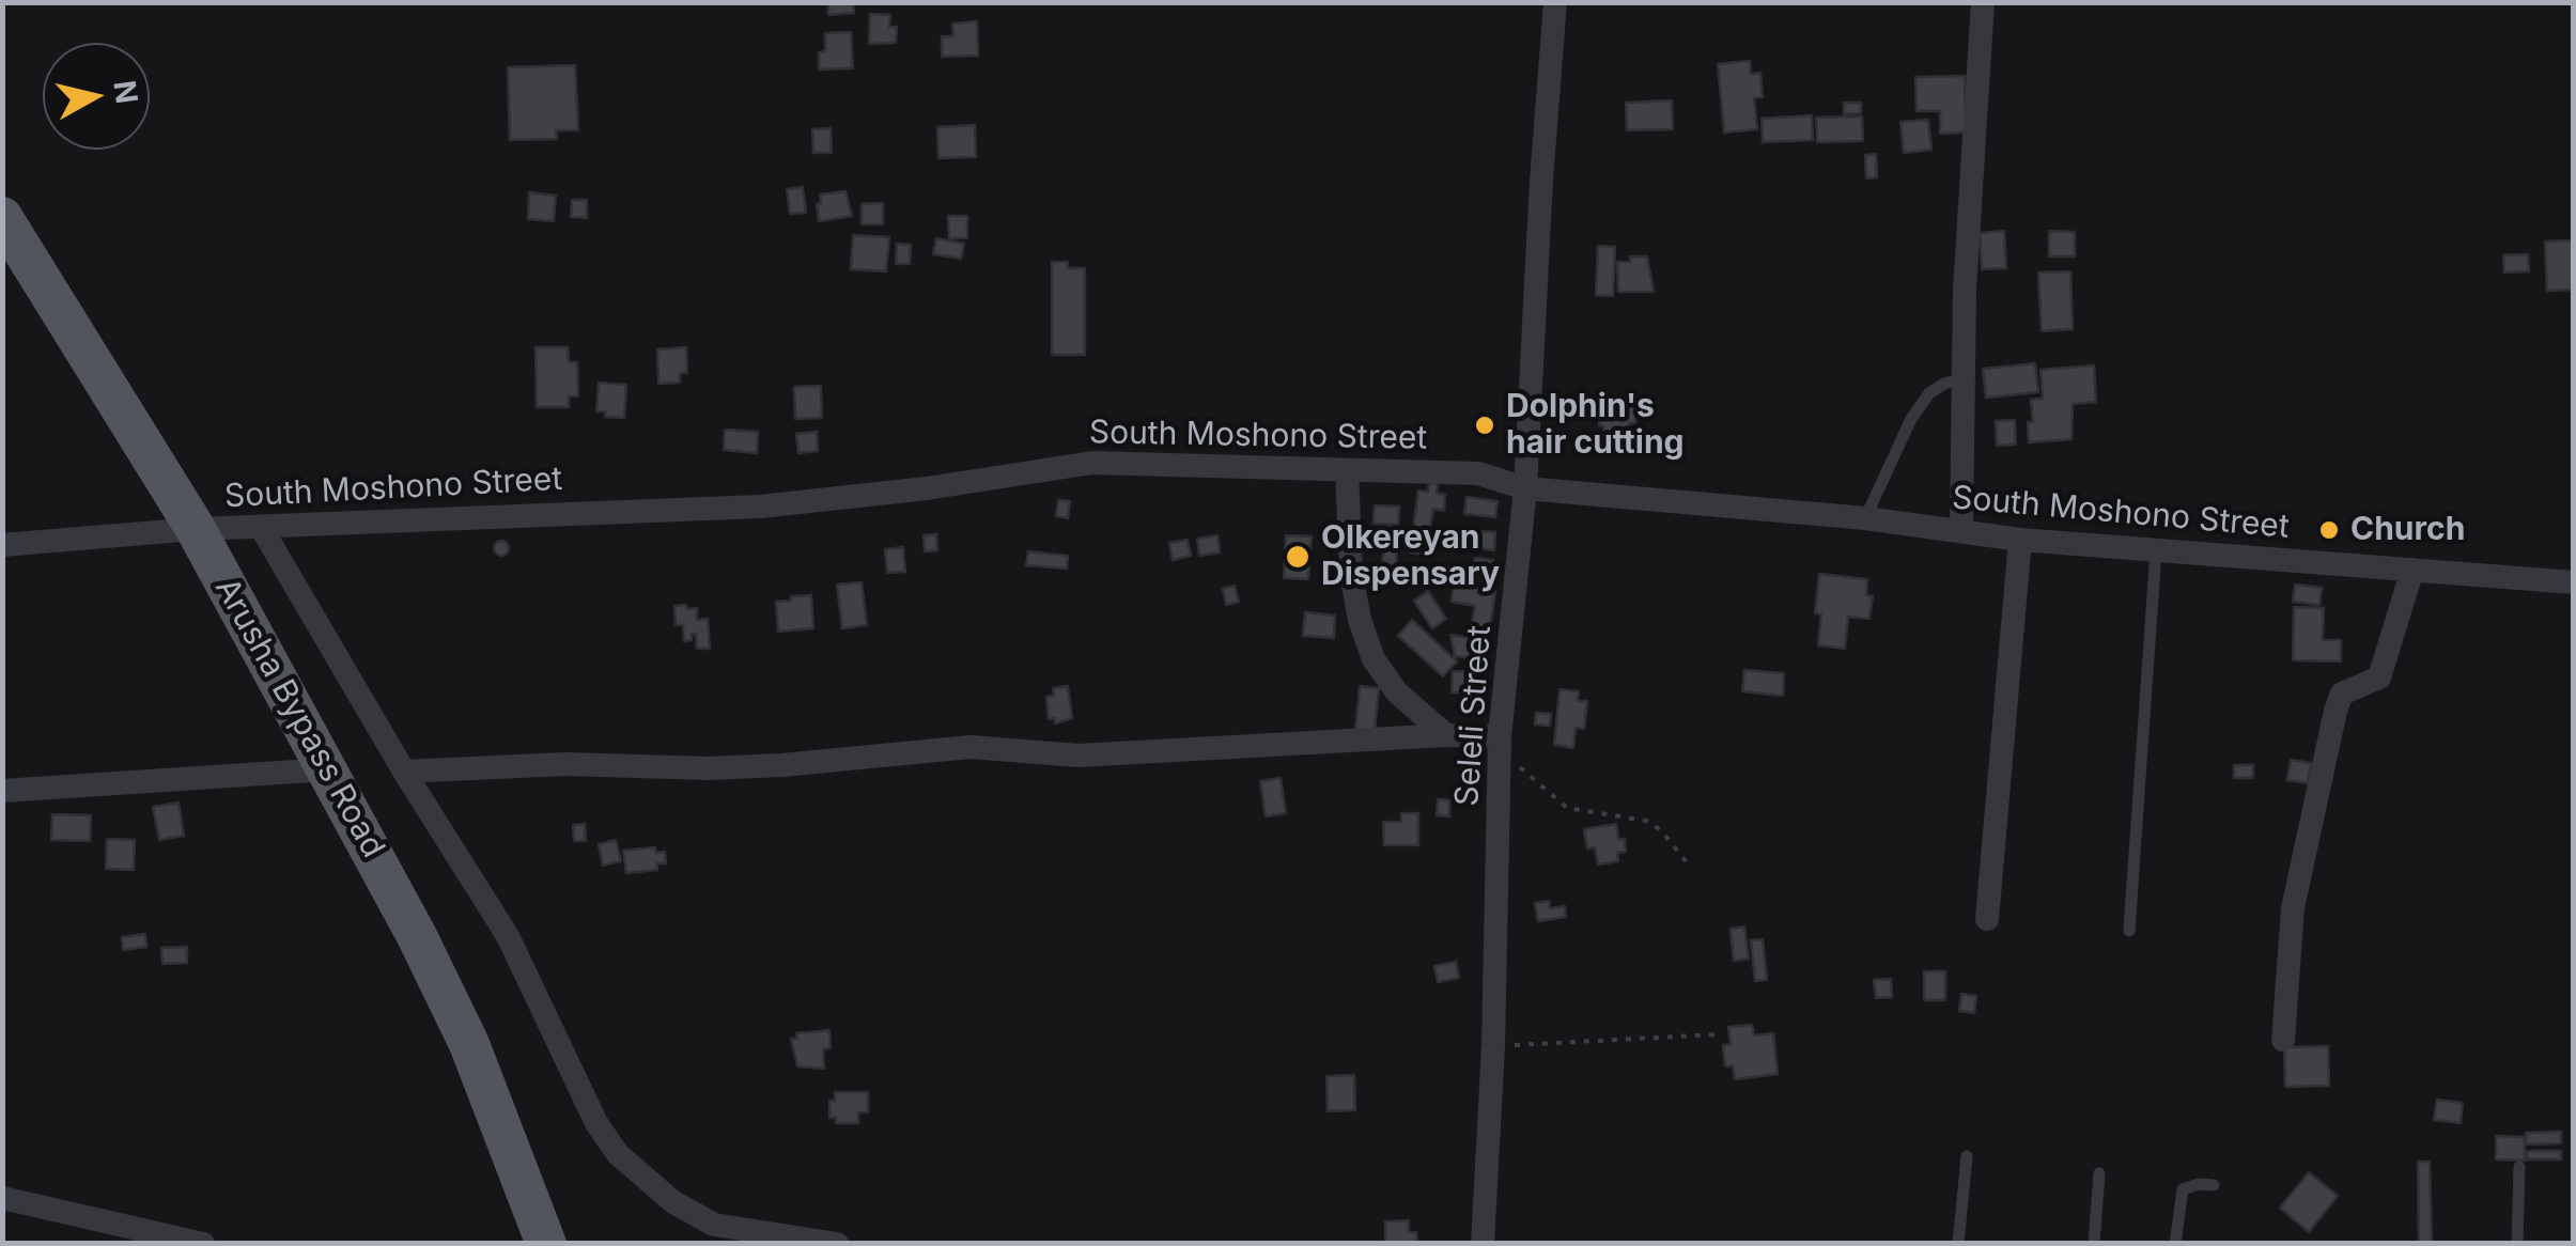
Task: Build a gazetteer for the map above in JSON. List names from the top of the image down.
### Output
{
  "streets": {
    "main road": ["Arusha Bypass Road"],
    "street": ["South Moshono Street", "Seleli Street"]
  },
  "crossings": [
    ["South Moshono Street", "Seleli Street"],
    ["South Moshono Street", "Arusha Bypass Road"]
  ],
  "places": ["Dolphin's hair cutting", "Church", "Olkereyan Dispensary"],
  "north": "right"
}
